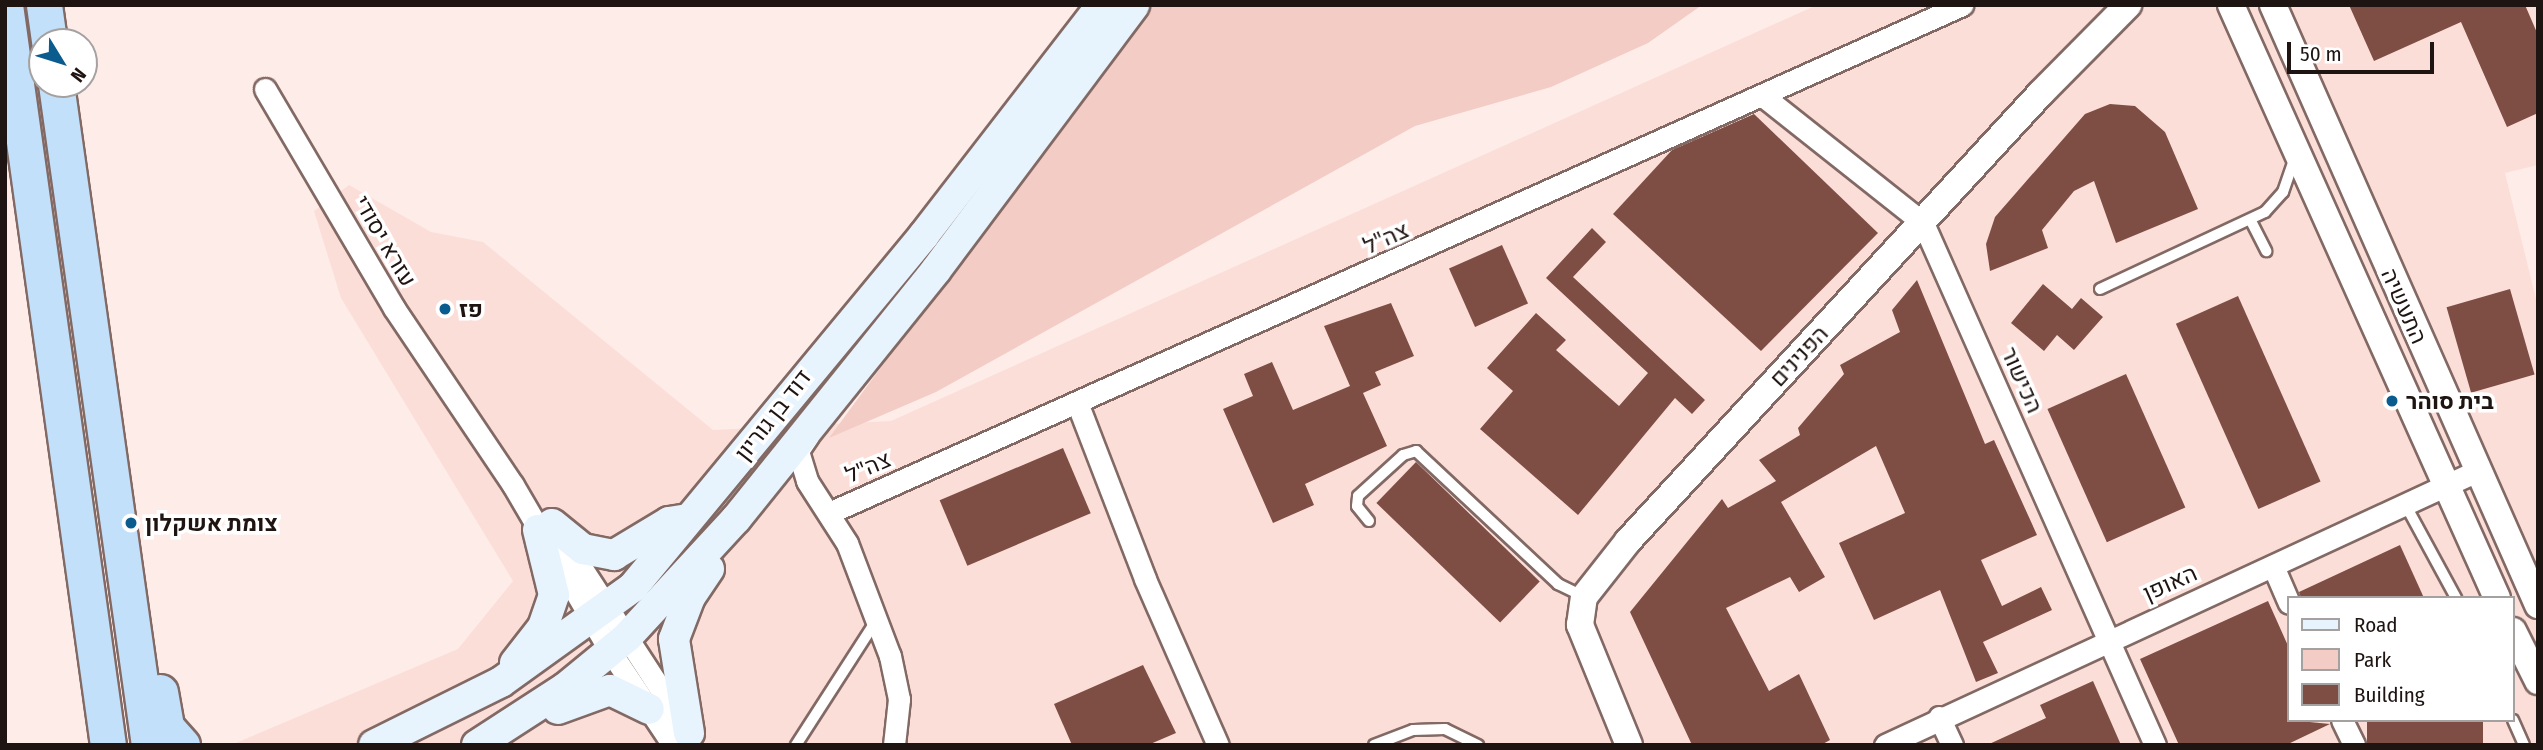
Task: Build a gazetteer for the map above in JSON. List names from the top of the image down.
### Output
{
  "streets": {
    "main road": ["דוד בן גוריון"],
    "street": [
      "צה\"ל",
      "עזרא יסודי",
      "התעשיה",
      "הפנינים",
      "הכישור",
      "האופן"
    ]
  },
  "crossings": [
    ["צה\"ל", "הכישור"],
    ["עזרא יסודי", "דוד בן גוריון"],
    ["התעשיה", "האופן"],
    ["הפנינים", "הכישור"],
    ["הכישור", "האופן"]
  ],
  "places": ["פז", "בית סוהר", "צומת אשקלון"],
  "legend": ["Road", "Park", "Building"],
  "scale_bar": "50 m",
  "north": "bottom right"
}
